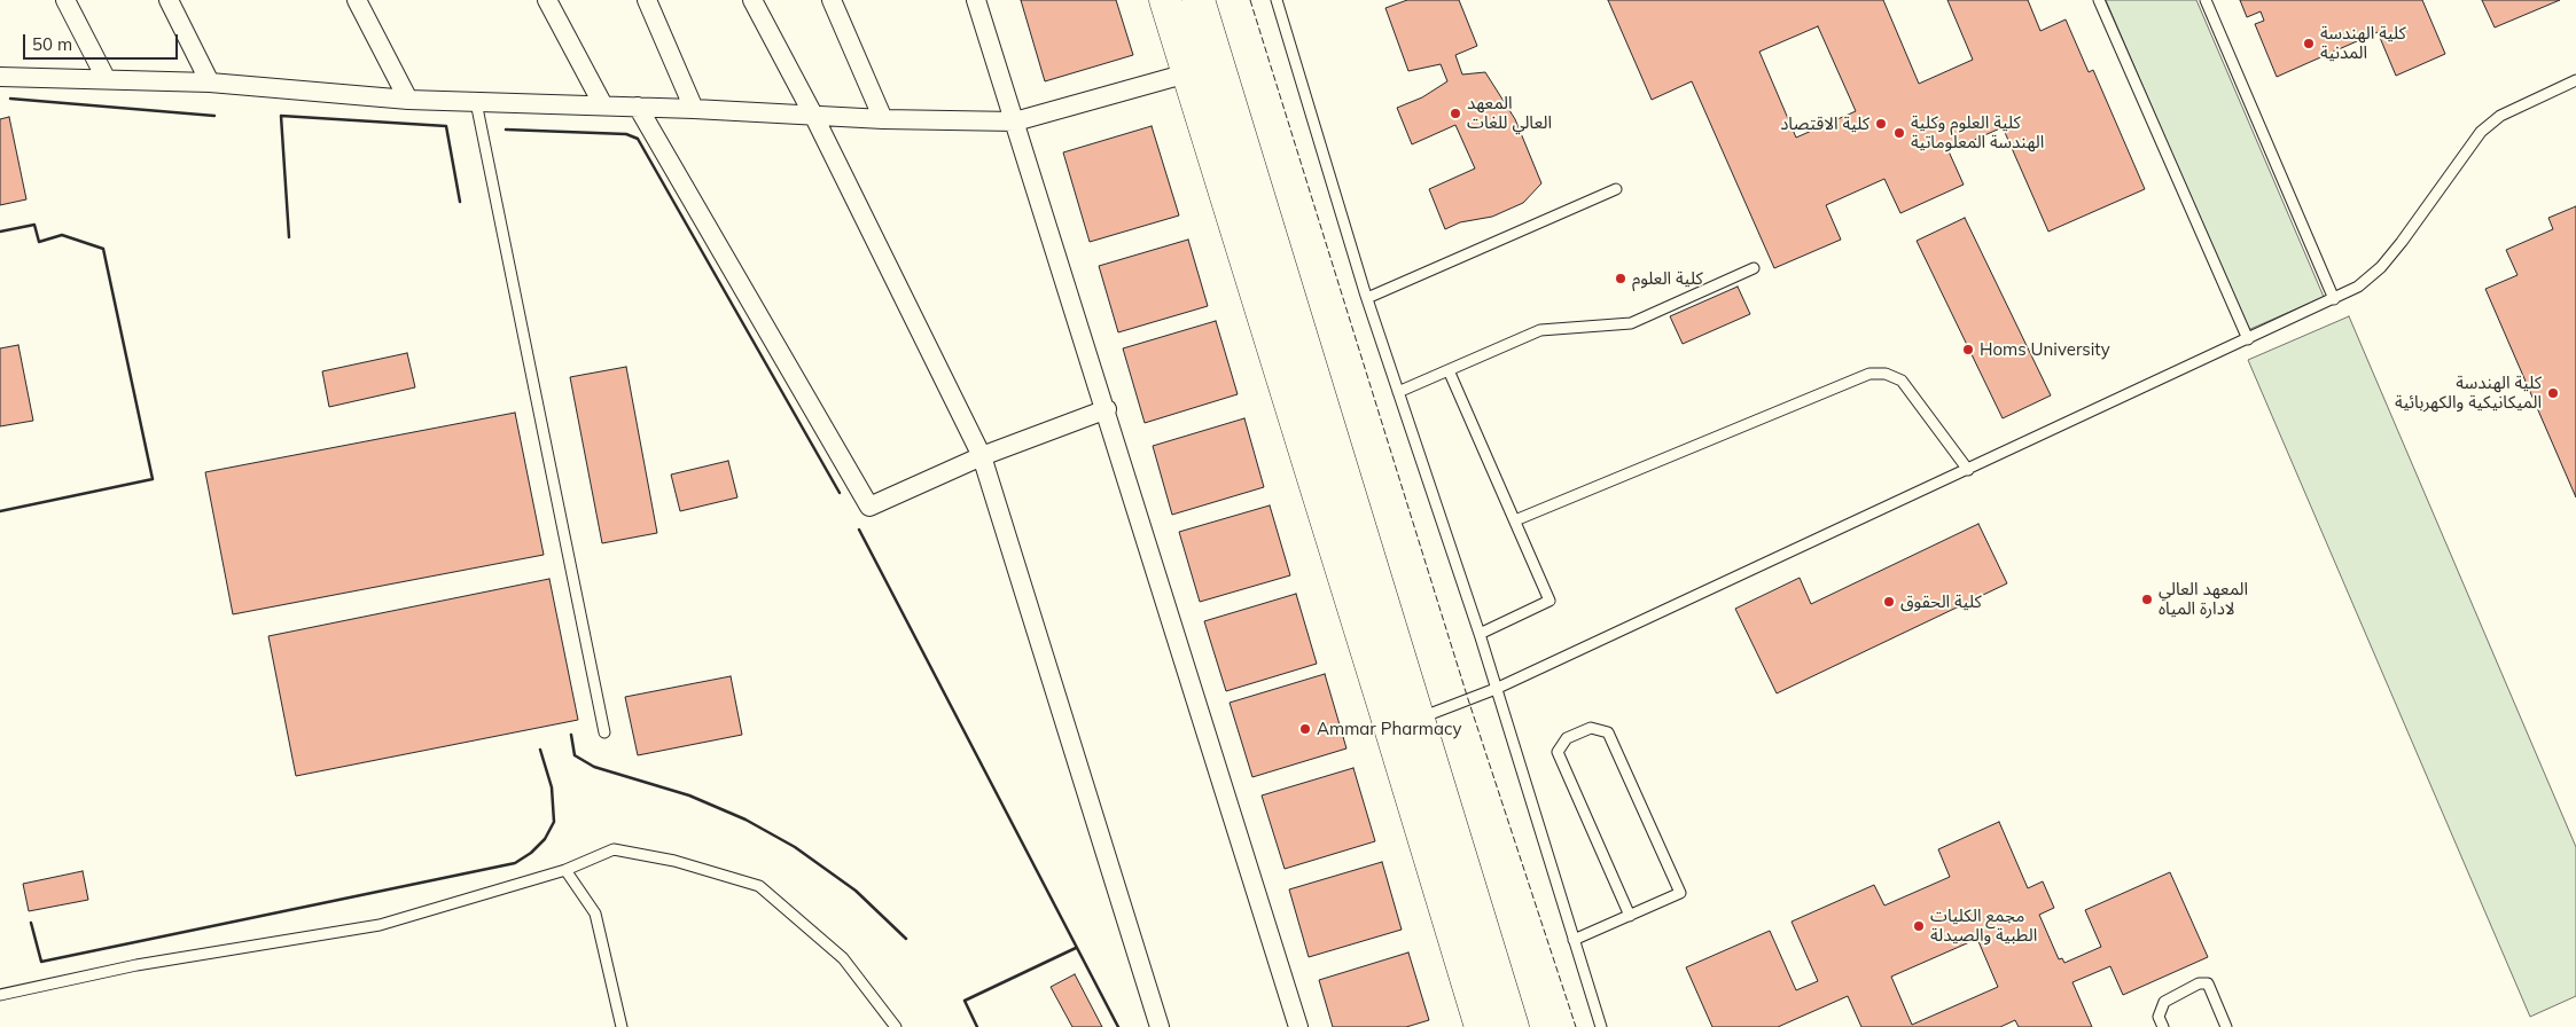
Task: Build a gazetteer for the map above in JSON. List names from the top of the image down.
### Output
{
  "places": [
    "كلية الهندسة المدنية",
    "المعهد العالي للغات",
    "كلية الاقتصاد",
    "كلية العلوم وكلية الهندسة المعلوماتية",
    "كلية العلوم",
    "Homs University",
    "كلية الهندسة الميكانيكية والكهربائية",
    "المعهد العالي لادارة المياه",
    "كلية الحقوق",
    "Ammar Pharmacy",
    "مجمع الكليات الطبية والصيدلة"
  ],
  "scale_bar": "50 m"
}
